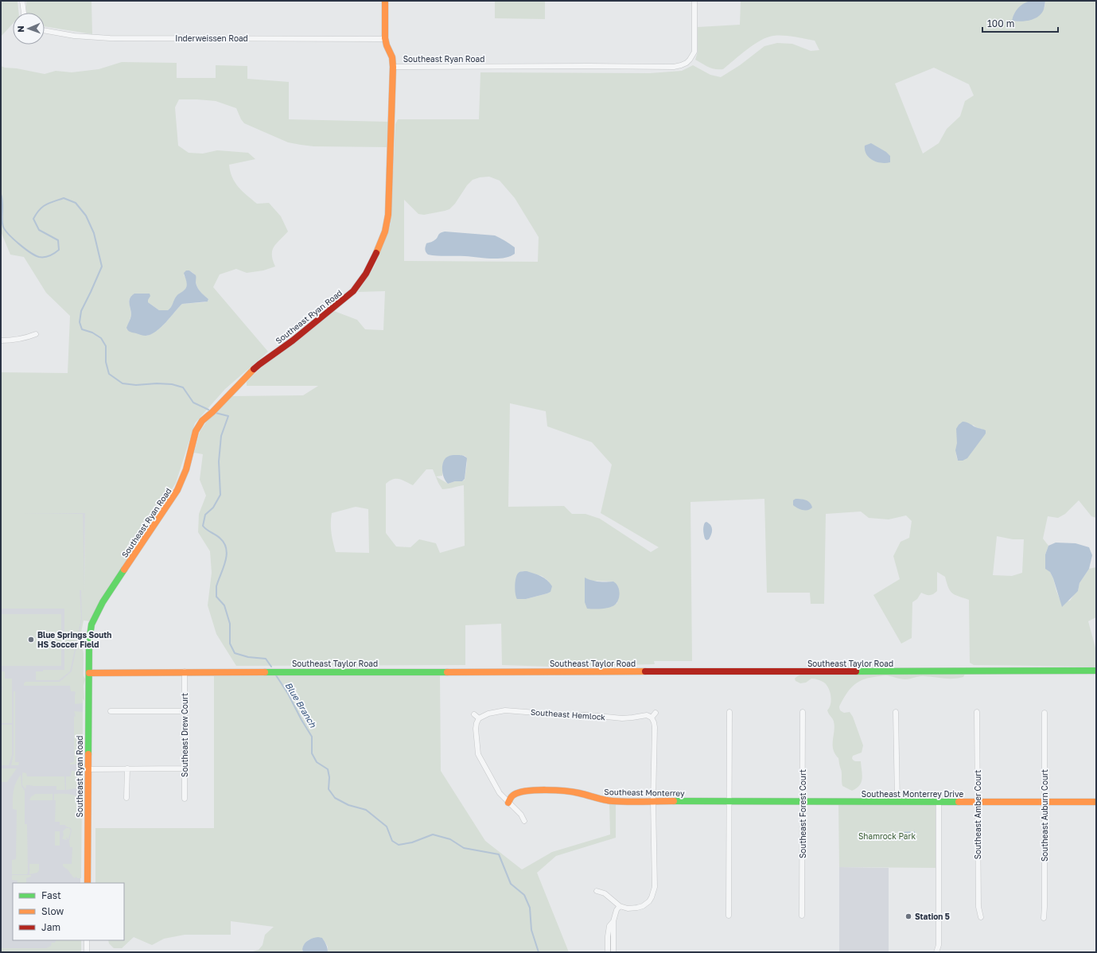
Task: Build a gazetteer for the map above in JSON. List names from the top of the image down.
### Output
{
  "streets": {
    "street": [
      "Inderweissen Road",
      "Southeast Ryan Road",
      "Southeast Taylor Road",
      "Southeast Hemlock",
      "Southeast Drew Court",
      "Southeast Monterrey",
      "Southeast Monterrey Drive",
      "Southeast Forest Court",
      "Southeast Amber Court",
      "Southeast Auburn Court"
    ]
  },
  "crossings": [
    ["Southeast Ryan Road", "Southeast Taylor Road"],
    ["Southeast Taylor Road", "Southeast Drew Court"],
    ["Southeast Monterrey", "Southeast Monterrey Drive"],
    ["Southeast Monterrey Drive", "Southeast Forest Court"],
    ["Southeast Monterrey Drive", "Southeast Amber Court"],
    ["Southeast Monterrey Drive", "Southeast Auburn Court"]
  ],
  "water": ["Blue Branch"],
  "parks": ["Shamrock Park"],
  "places": ["Blue Springs South HS Soccer Field", "Station 5"],
  "legend": ["Fast", "Slow", "Jam"],
  "scale_bar": "100 m",
  "north": "left"
}
